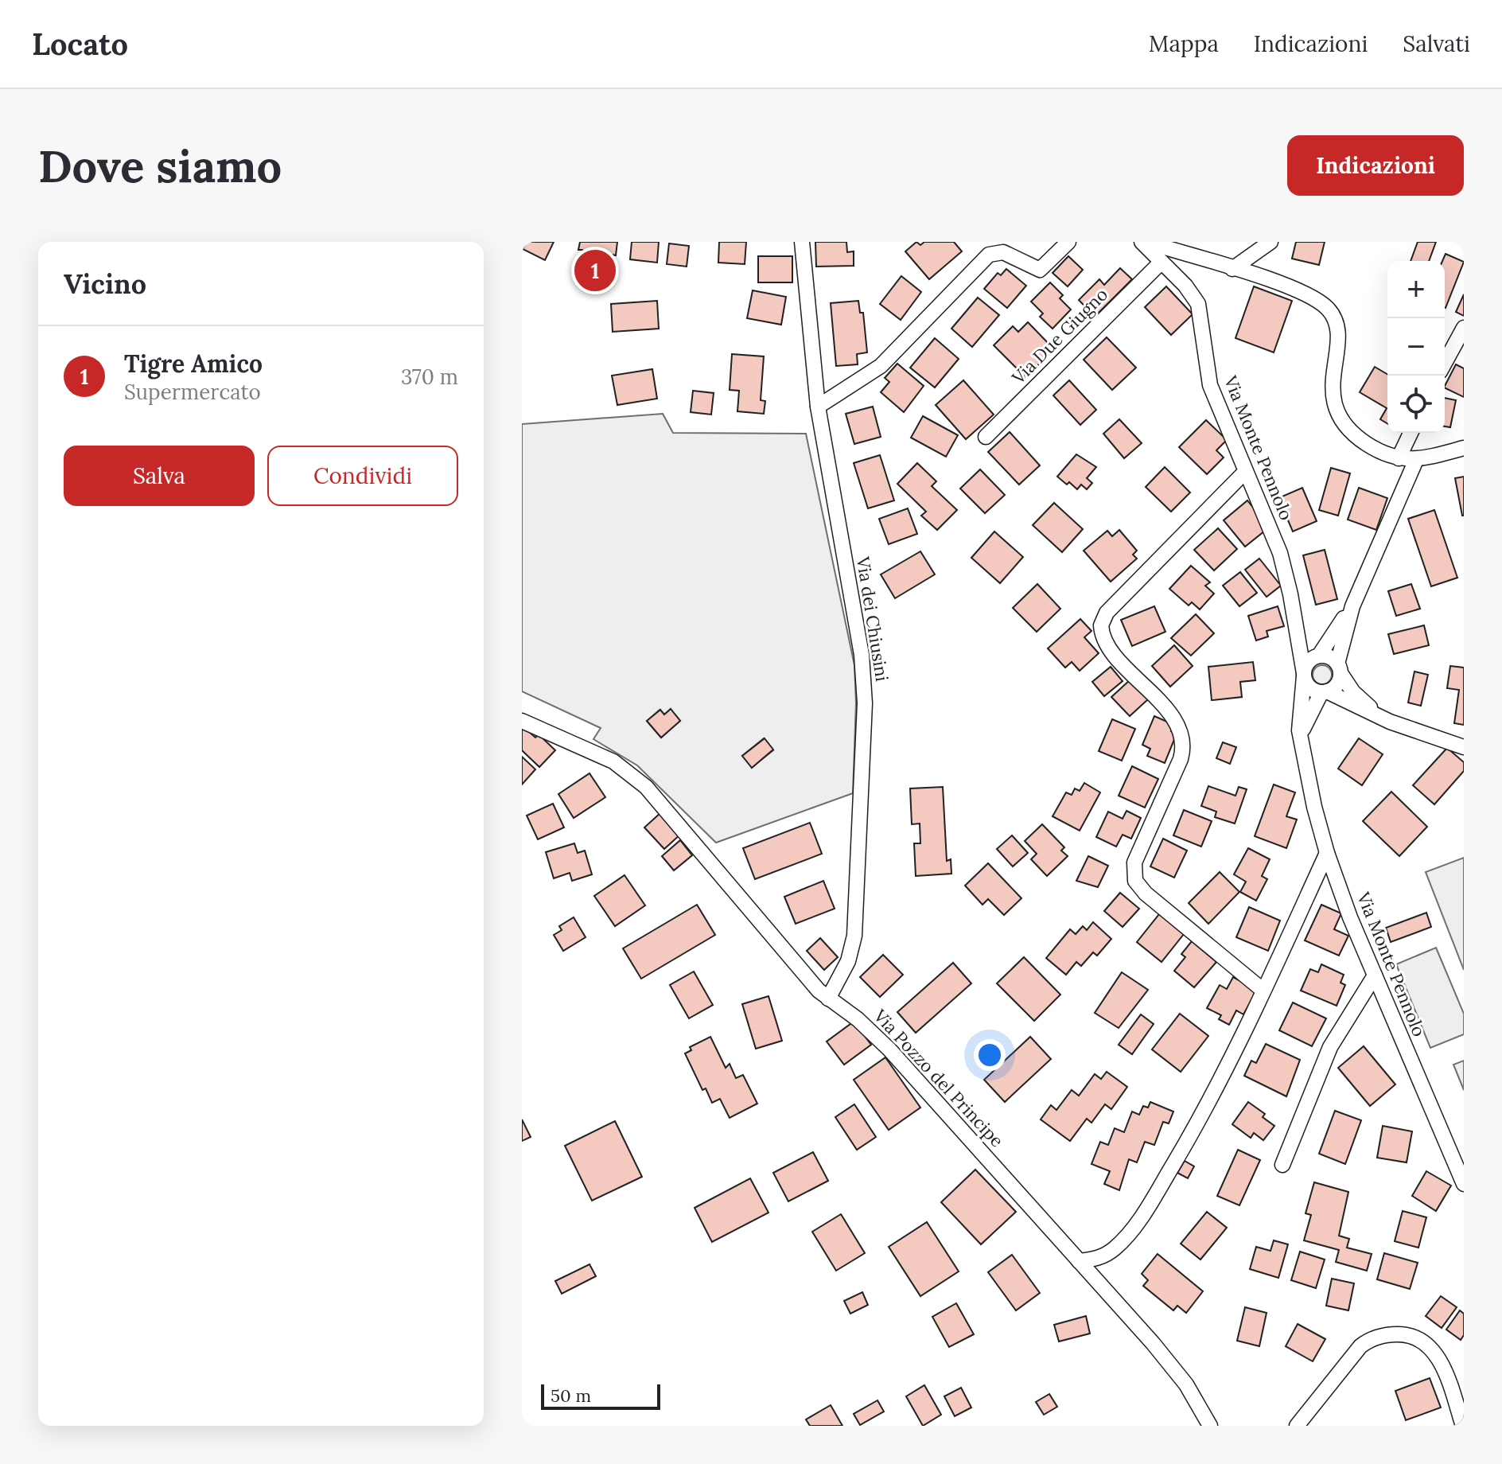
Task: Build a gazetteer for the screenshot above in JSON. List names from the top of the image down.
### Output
{
  "streets": {
    "street": [
      "Via Due Giugno",
      "Via Monte Pennolo",
      "Via dei Chiusini",
      "Via Pozzo del Principe"
    ]
  },
  "crossings": [
    ["Via Due Giugno", "Via Monte Pennolo"],
    ["Via dei Chiusini", "Via Pozzo del Principe"]
  ],
  "scale_bar": "50 m",
  "page": {
    "header": "Locato",
    "nav": ["Mappa", "Indicazioni", "Salvati"],
    "buttons": [
      "Indicazioni",
      ["Salva", "Condividi"]
    ],
    "title": "Dove siamo",
    "heading": "Vicino",
    "pins": "1",
    "map_buttons": ["+", "−"],
    "list": [
      {
        "mark": "1",
        "name": "Tigre Amico",
        "note": "Supermercato",
        "value": "370 m"
      }
    ],
    "scale": "50 m"
  }
}
